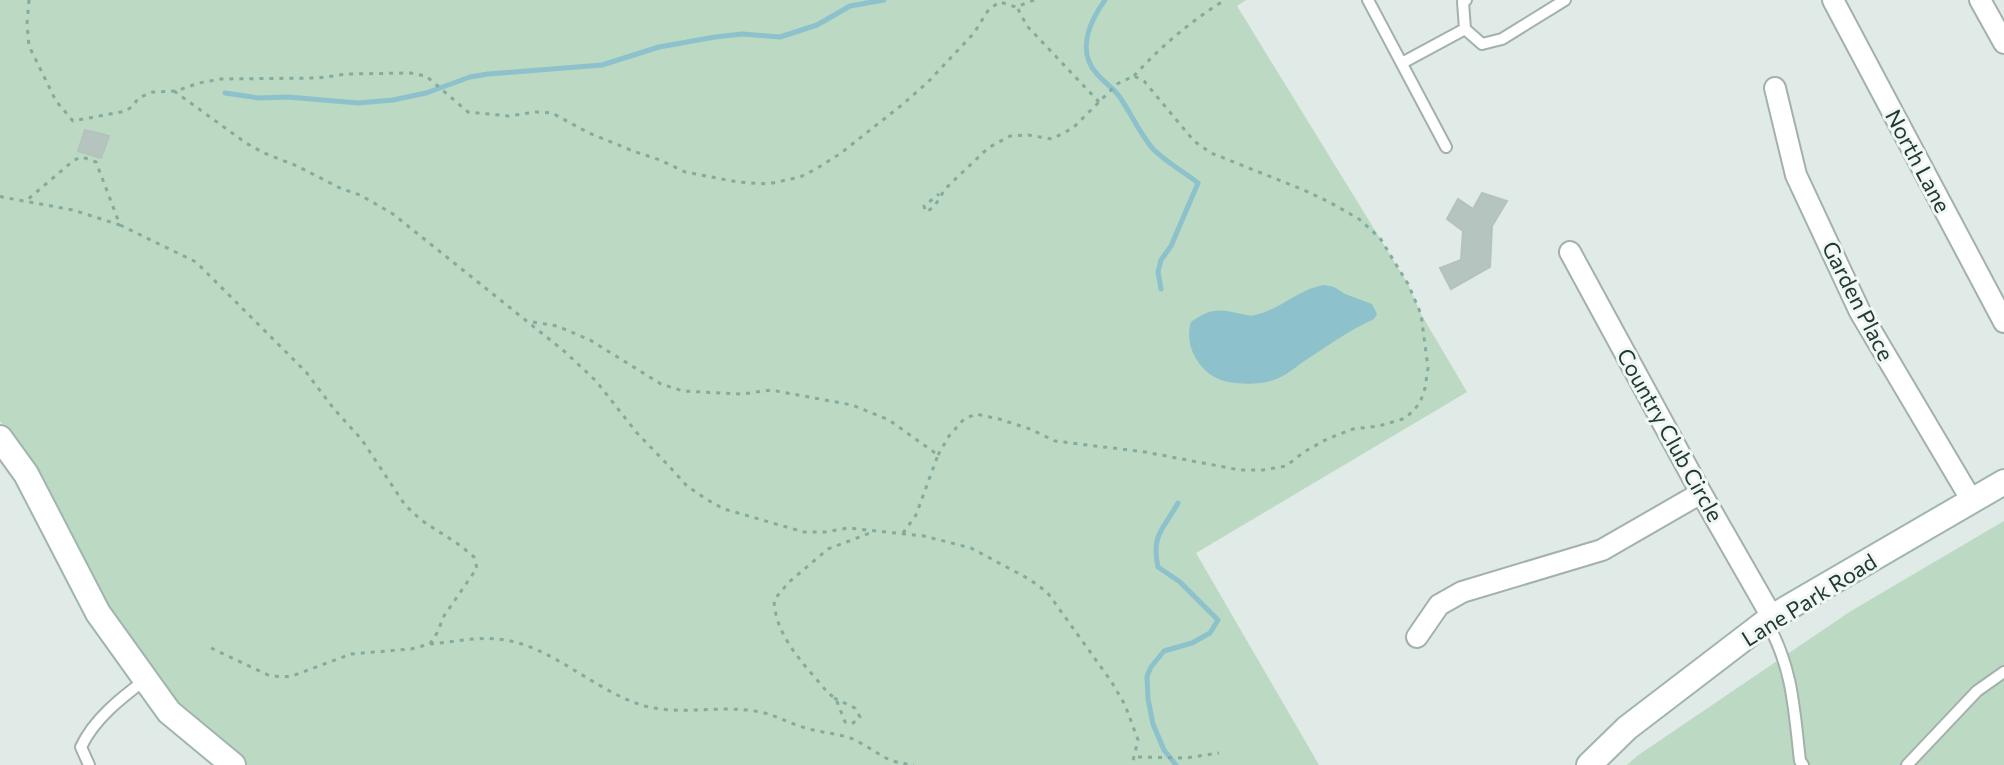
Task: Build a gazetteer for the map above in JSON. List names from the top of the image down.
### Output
{
  "streets": {
    "street": [
      "North Lane",
      "Garden Place",
      "Country Club Circle",
      "Lane Park Road"
    ]
  },
  "crossings": [
    ["Garden Place", "Lane Park Road"],
    ["Country Club Circle", "Lane Park Road"]
  ]
}
